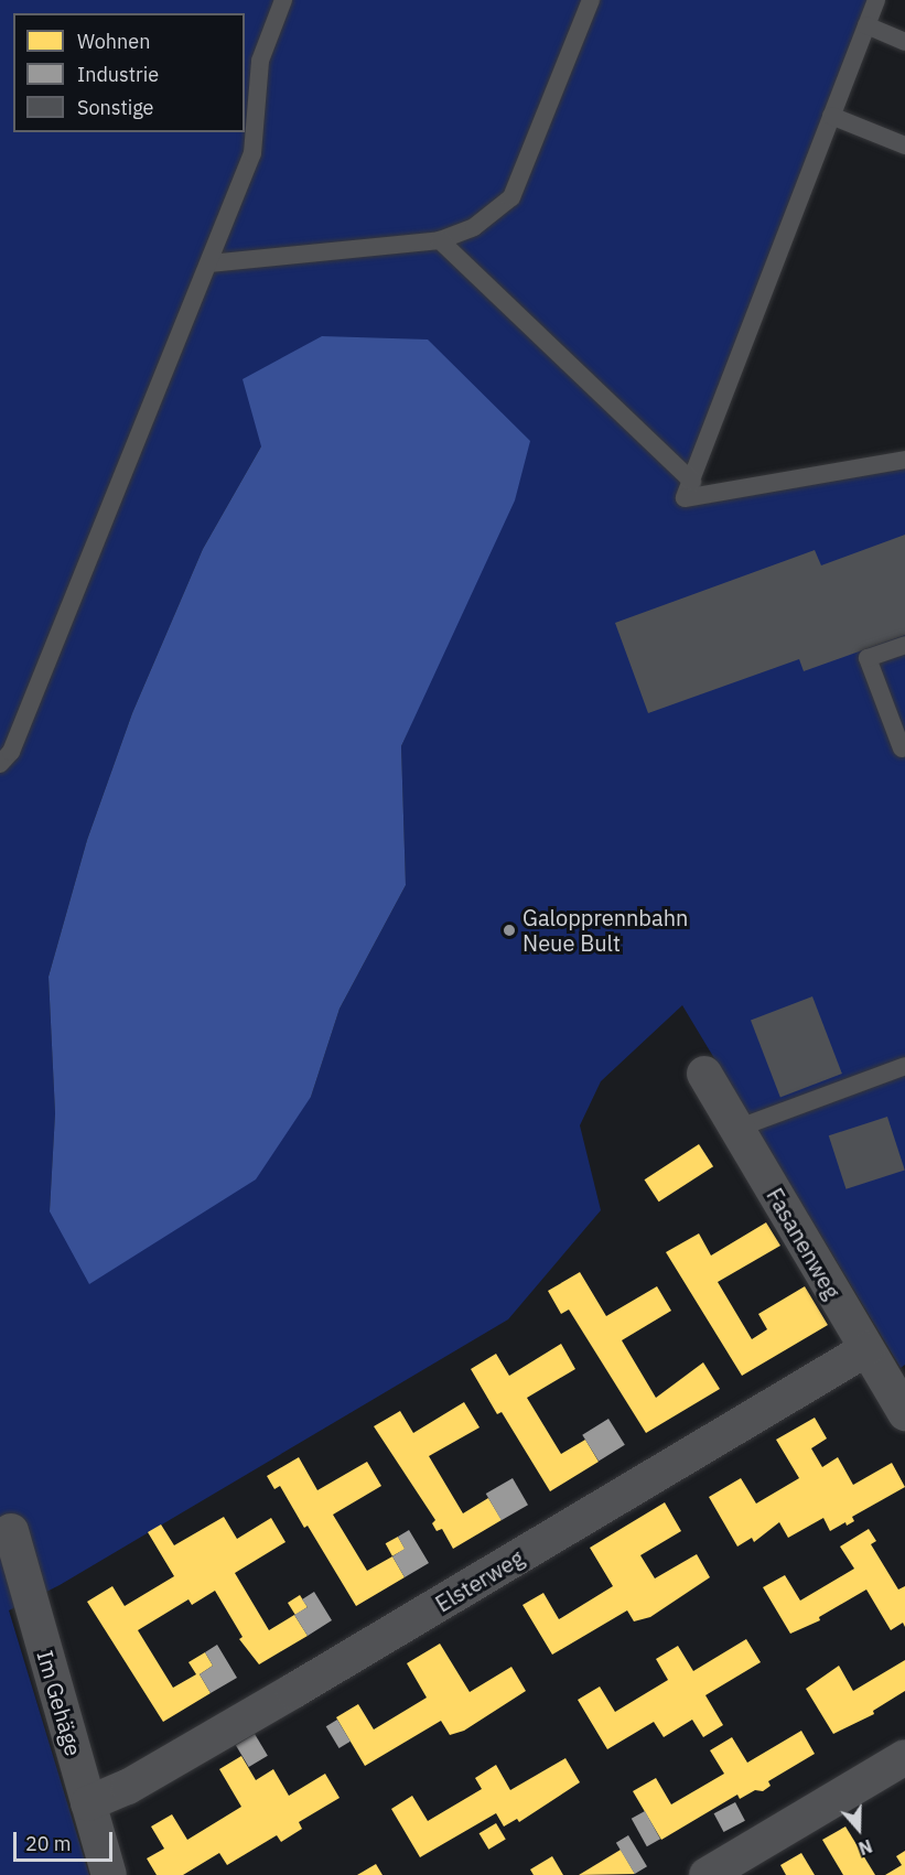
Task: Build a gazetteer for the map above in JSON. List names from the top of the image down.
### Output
{
  "streets": {
    "street": ["Fasanenweg", "Elsterweg", "Im Gehäge"]
  },
  "crossings": [
    ["Fasanenweg", "Elsterweg"],
    ["Elsterweg", "Im Gehäge"]
  ],
  "places": ["Galopprennbahn Neue Bult"],
  "legend": ["Wohnen", "Industrie", "Sonstige"],
  "scale_bar": "20 m",
  "north": "bottom"
}
